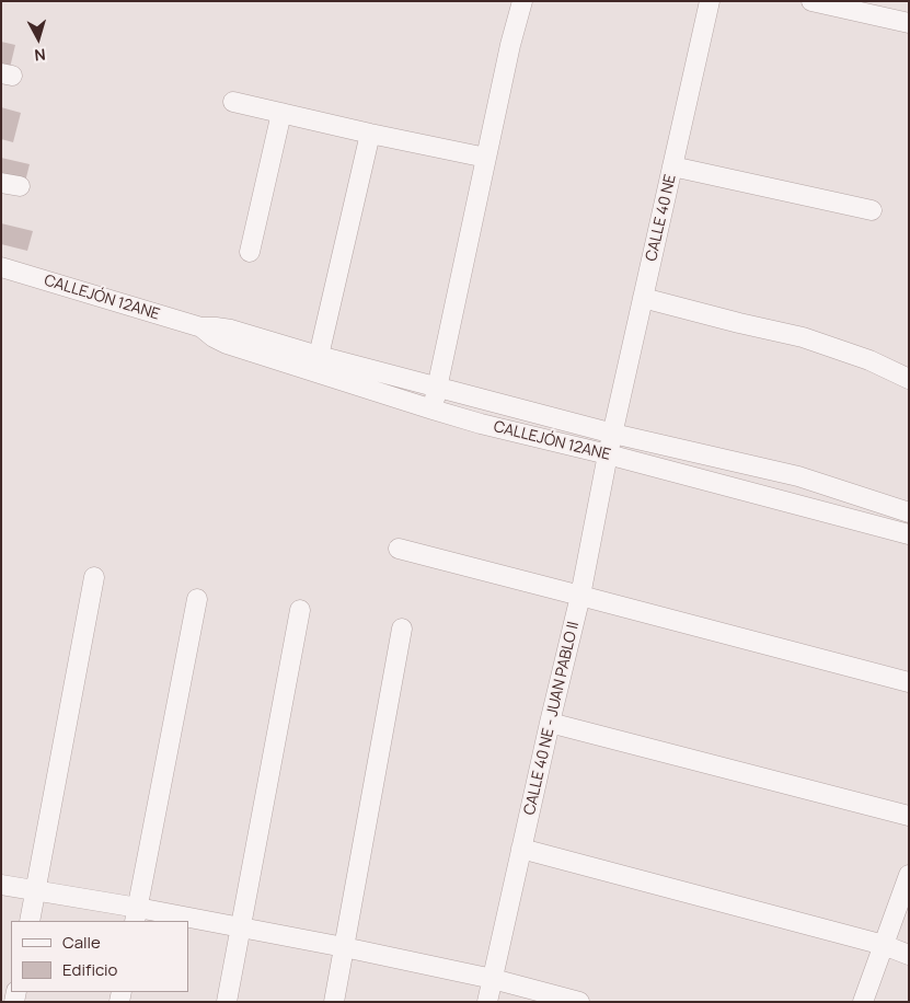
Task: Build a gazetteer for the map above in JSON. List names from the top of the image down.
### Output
{
  "streets": {
    "street": ["CALLE 40 NE", "CALLEJÓN 12ANE", "CALLE 40 NE - JUAN PABLO II"]
  },
  "crossings": [
    ["CALLE 40 NE", "CALLEJÓN 12ANE"],
    ["CALLE 40 NE", "CALLE 40 NE - JUAN PABLO II"],
    ["CALLEJÓN 12ANE", "CALLE 40 NE - JUAN PABLO II"]
  ],
  "legend": ["Calle", "Edificio"],
  "north": "bottom"
}
